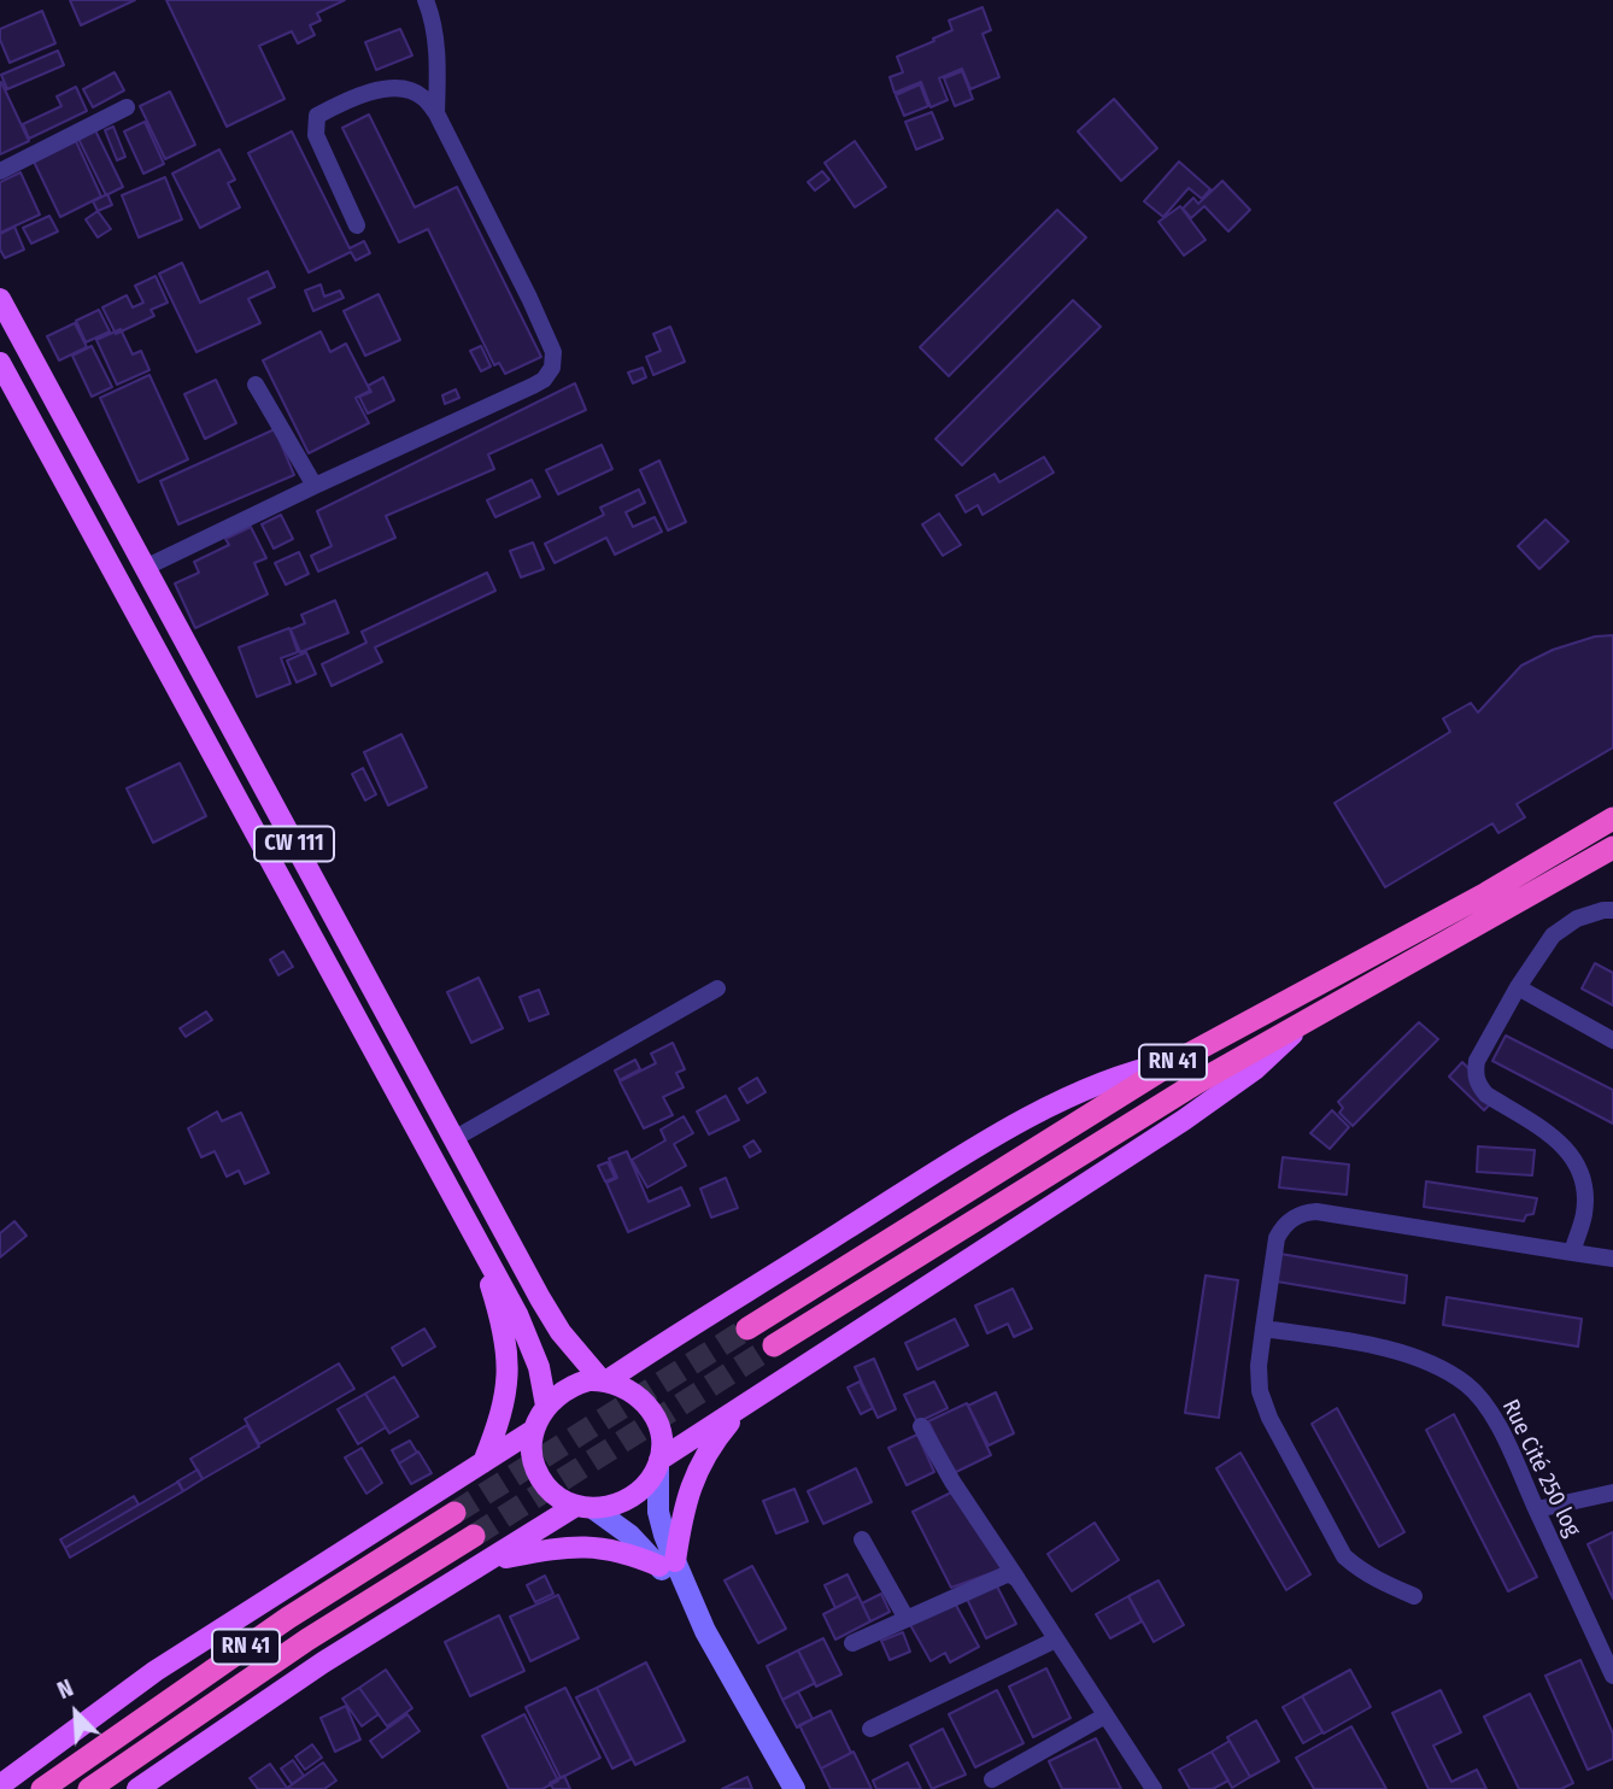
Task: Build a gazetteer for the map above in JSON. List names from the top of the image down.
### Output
{
  "streets": {
    "highway": ["RN 41"],
    "main road": ["CW 111"],
    "street": ["Rue Cité 250 log"]
  },
  "north": "top left"
}
